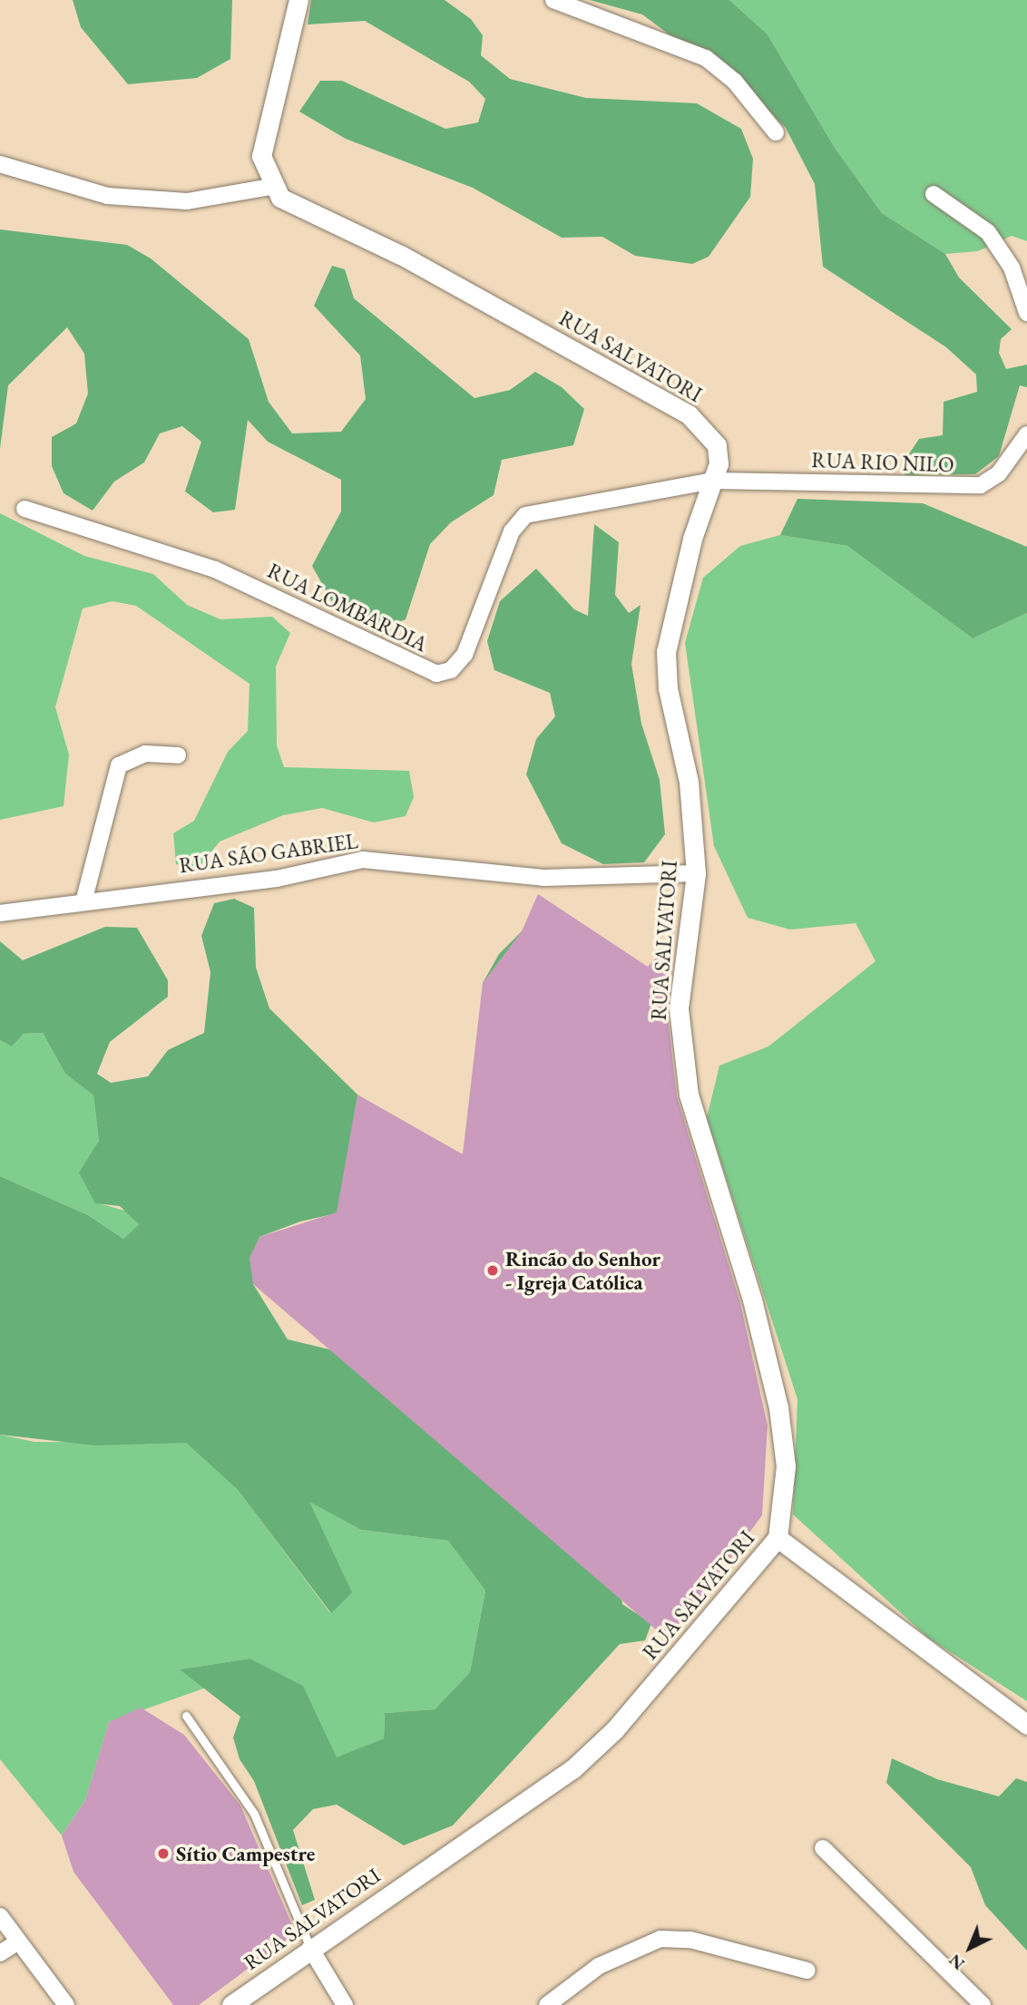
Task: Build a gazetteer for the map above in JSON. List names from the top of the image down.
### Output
{
  "streets": {
    "street": [
      "RUA SALVATORI",
      "RUA RIO NILO",
      "RUA LOMBARDIA",
      "RUA SÃO GABRIEL"
    ]
  },
  "crossings": [
    ["RUA SALVATORI", "RUA RIO NILO"],
    ["RUA SALVATORI", "RUA LOMBARDIA"],
    ["RUA SALVATORI", "RUA SÃO GABRIEL"],
    ["RUA RIO NILO", "RUA LOMBARDIA"]
  ],
  "places": ["Rincão do Senhor - Igreja Católica", "Sítio Campestre"],
  "north": "bottom left"
}
